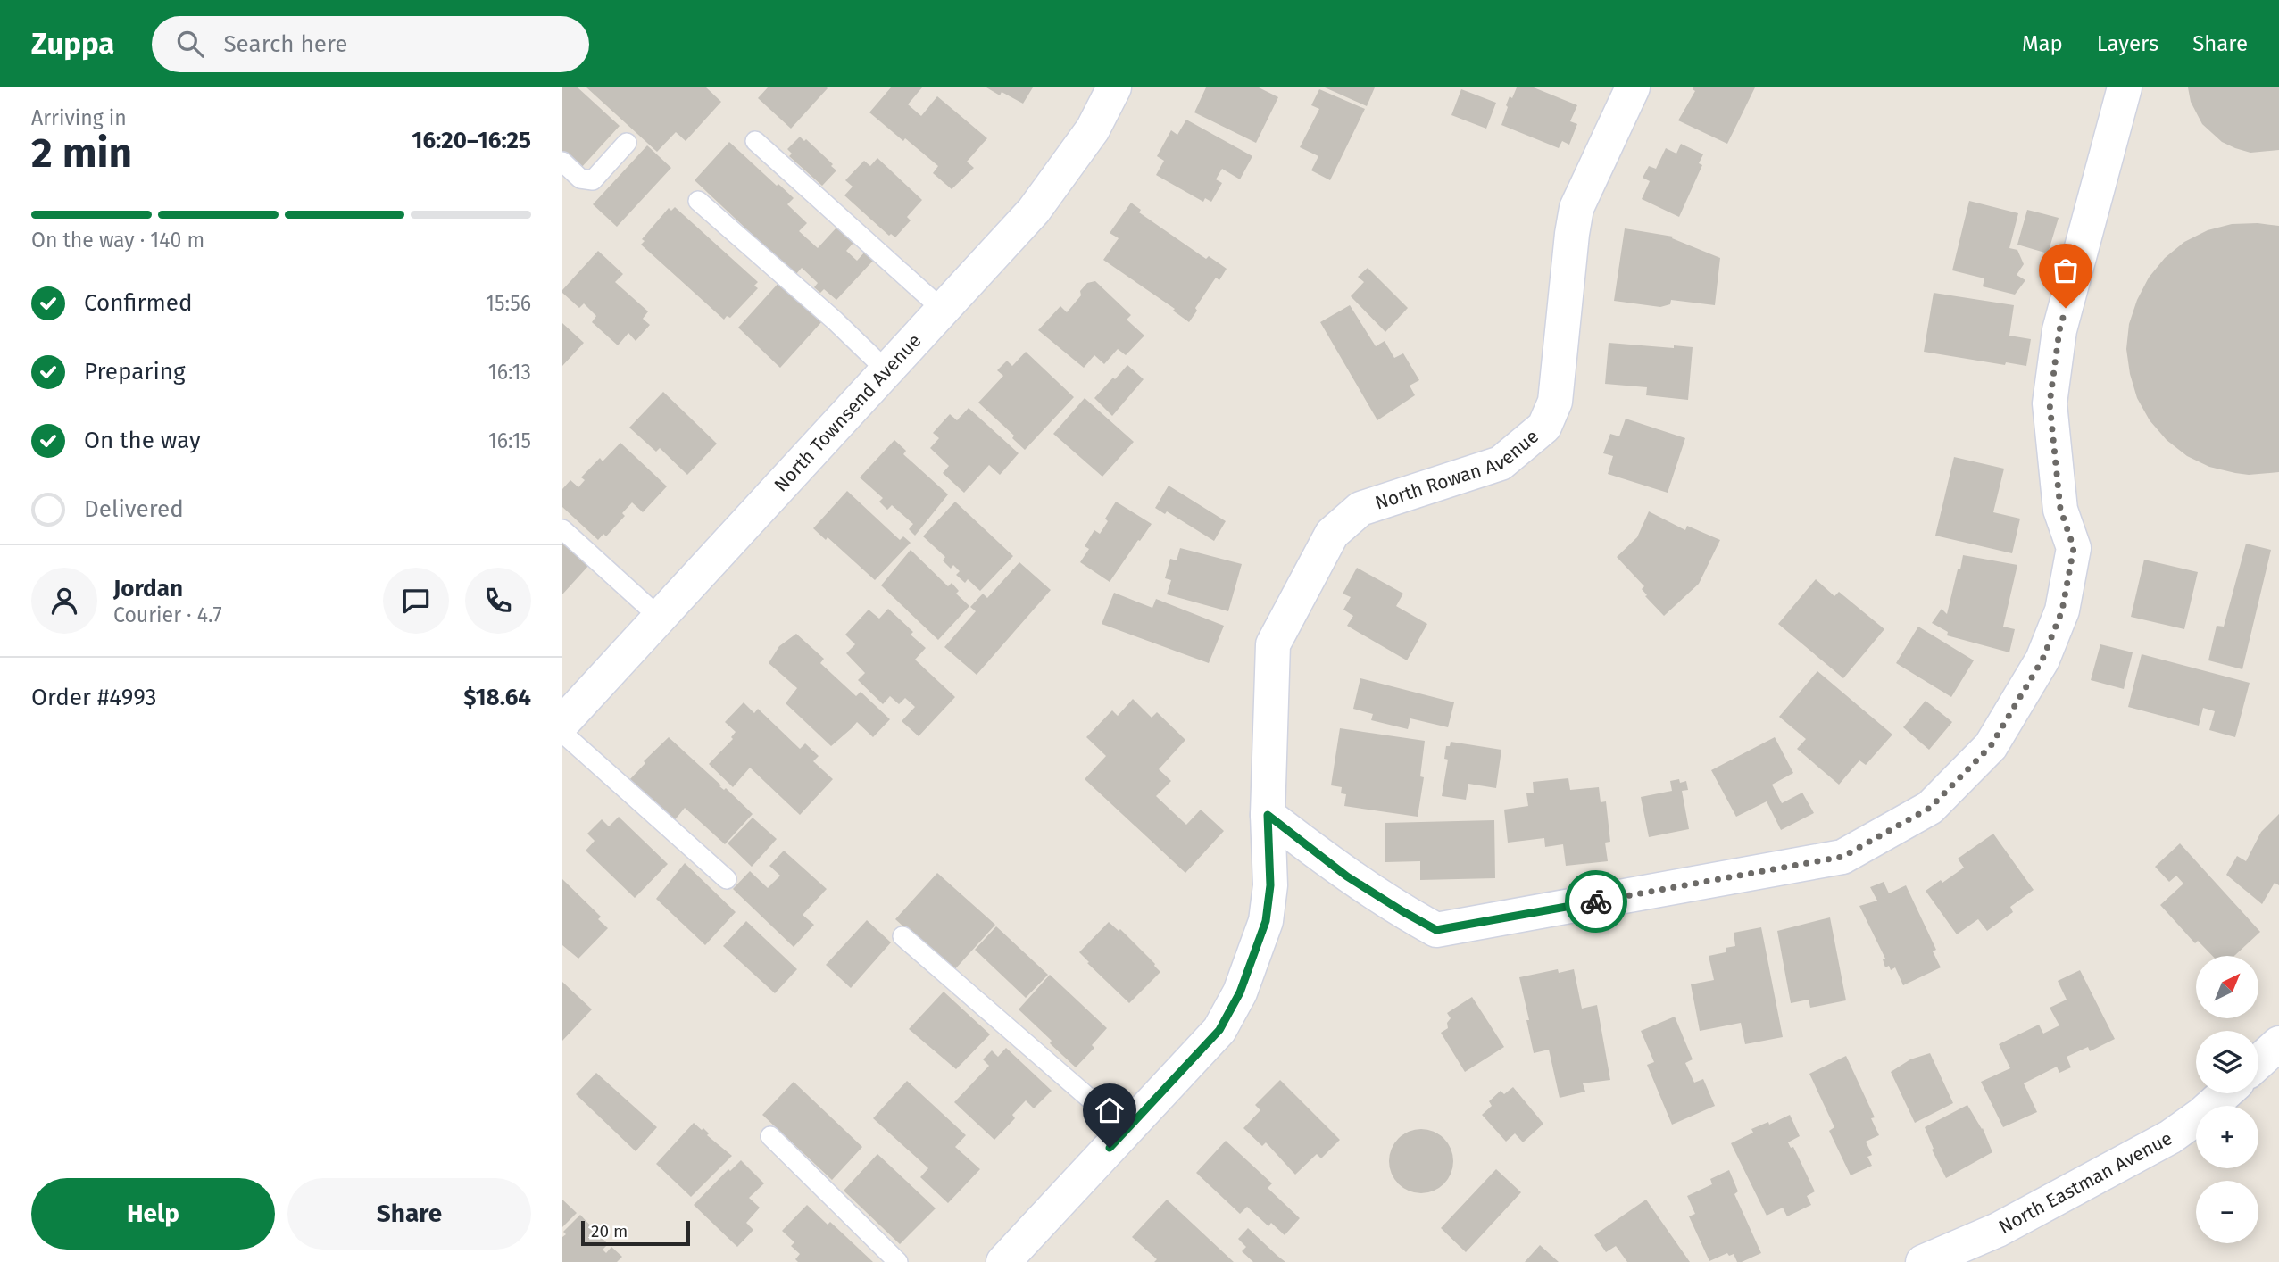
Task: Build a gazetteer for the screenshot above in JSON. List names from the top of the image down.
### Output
{
  "streets": {
    "street": ["North Townsend Avenue", "North Rowan Avenue", "North Eastman Avenue"]
  },
  "scale_bar": "20 m",
  "north": "top right",
  "page": {
    "header": "Zuppa",
    "search": "Search here",
    "nav": ["Map", "Layers", "Share"],
    "heading": ["2 min", "Arriving in", "16:20–16:25"],
    "panel": [
      "Jordan",
      "Courier · 4.7",
      "Order #4993",
      "$18.64"
    ],
    "bar": "On the way · 140 m",
    "list": [
      ["Confirmed", "15:56"],
      ["Preparing", "16:13"],
      ["On the way", "16:15"],
      "Delivered"
    ],
    "map_buttons": ["+", "−"],
    "buttons": ["Help", "Share"],
    "scale": "20 m"
  }
}
